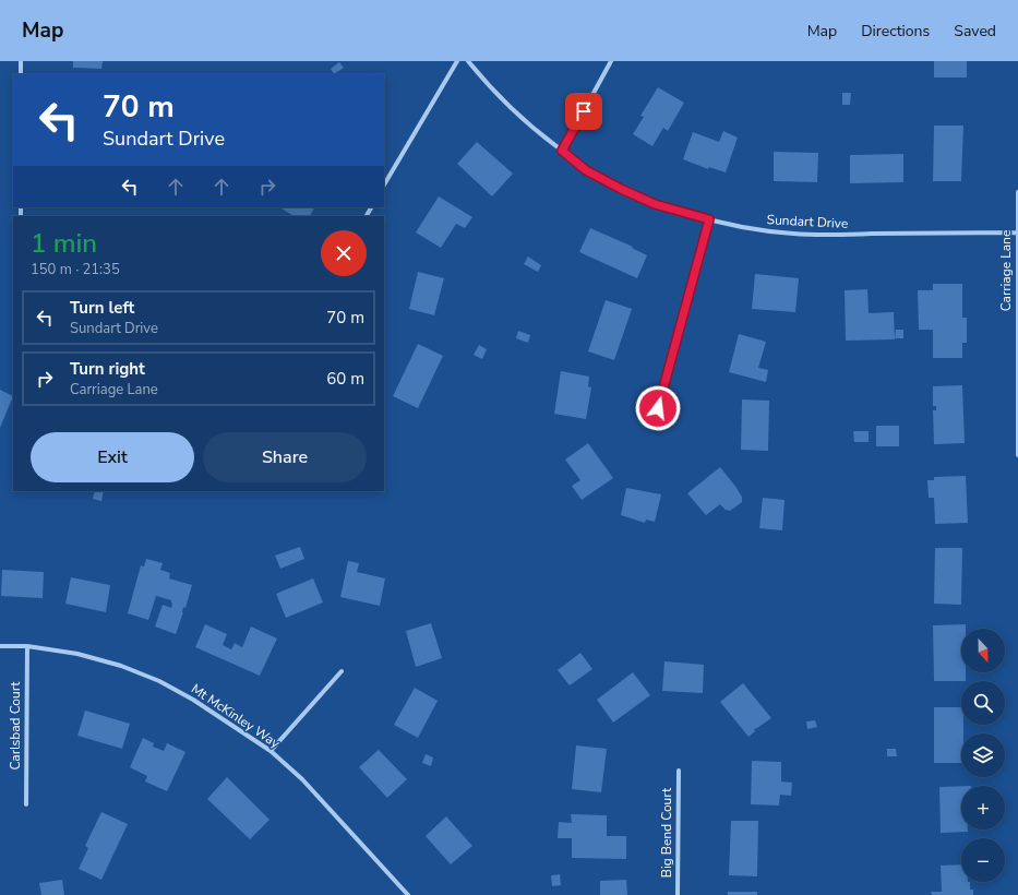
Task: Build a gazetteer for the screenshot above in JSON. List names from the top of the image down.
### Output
{
  "streets": {
    "street": [
      "Sundart Drive",
      "Carriage Lane",
      "Mt McKinley Way",
      "Carlsbad Court",
      "Big Bend Court"
    ]
  },
  "crossings": [
    ["Sundart Drive", "Carriage Lane"],
    ["Mt McKinley Way", "Carlsbad Court"]
  ],
  "north": "bottom",
  "page": {
    "header": "Map",
    "nav": ["Map", "Directions", "Saved"],
    "turn": ["70 m", "Sundart Drive"],
    "heading": ["1 min", "150 m · 21:35"],
    "list": [
      {
        "name": "Turn left",
        "note": "Sundart Drive",
        "value": "70 m"
      },
      {
        "name": "Turn right",
        "note": "Carriage Lane",
        "value": "60 m"
      }
    ],
    "buttons": ["Exit", "Share"],
    "map_buttons": ["+", "−"]
  }
}
